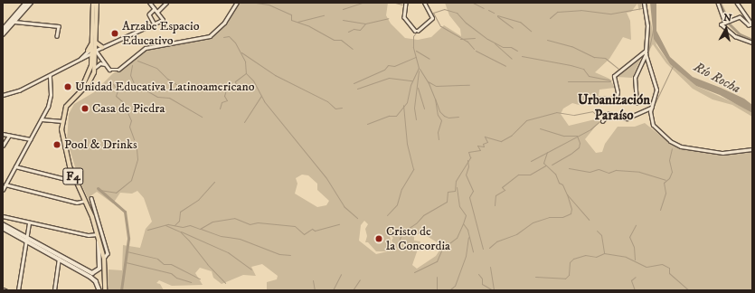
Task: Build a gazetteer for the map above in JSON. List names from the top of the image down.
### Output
{
  "streets": {
    "highway": ["F4"]
  },
  "districts": ["Urbanización Paraíso"],
  "water": ["Río Rocha"],
  "places": [
    "Arzabe Espacio Educativo",
    "Unidad Educativa Latinoamericano",
    "Casa de Piedra",
    "Pool & Drinks",
    "Cristo de la Concordia"
  ],
  "north": "top"
}
